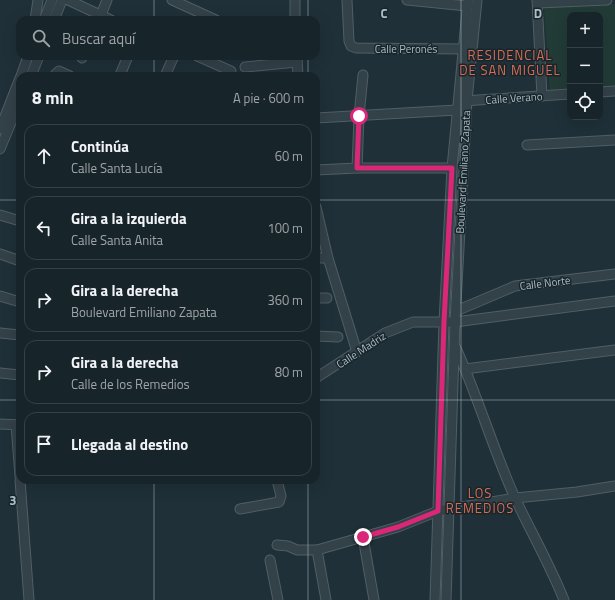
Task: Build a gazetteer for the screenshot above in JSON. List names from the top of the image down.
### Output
{
  "streets": {
    "street": [
      "Calle Peronés",
      "Calle Verano",
      "Boulevard Emiliano Zapata",
      "Calle Norte",
      "Calle Madriz"
    ]
  },
  "crossings": [
    ["Calle Peronés", "Boulevard Emiliano Zapata"],
    ["Calle Verano", "Boulevard Emiliano Zapata"],
    ["Boulevard Emiliano Zapata", "Calle Norte"],
    ["Boulevard Emiliano Zapata", "Calle Madriz"]
  ],
  "districts": ["RESIDENCIAL DE SAN MIGUEL", "LOS REMEDIOS"],
  "page": {
    "map_buttons": ["+", "−"],
    "search": "Buscar aquí",
    "heading": ["8 min", "A pie · 600 m"],
    "list": [
      ["Continúa", "Calle Santa Lucía", "60 m"],
      ["Gira a la izquierda", "Calle Santa Anita", "100 m"],
      ["Gira a la derecha", "Boulevard Emiliano Zapata", "360 m"],
      ["Gira a la derecha", "Calle de los Remedios", "80 m"],
      "Llegada al destino"
    ]
  },
  "grid": {
    "columns": ["C", "D"],
    "rows": ["3"]
  }
}
